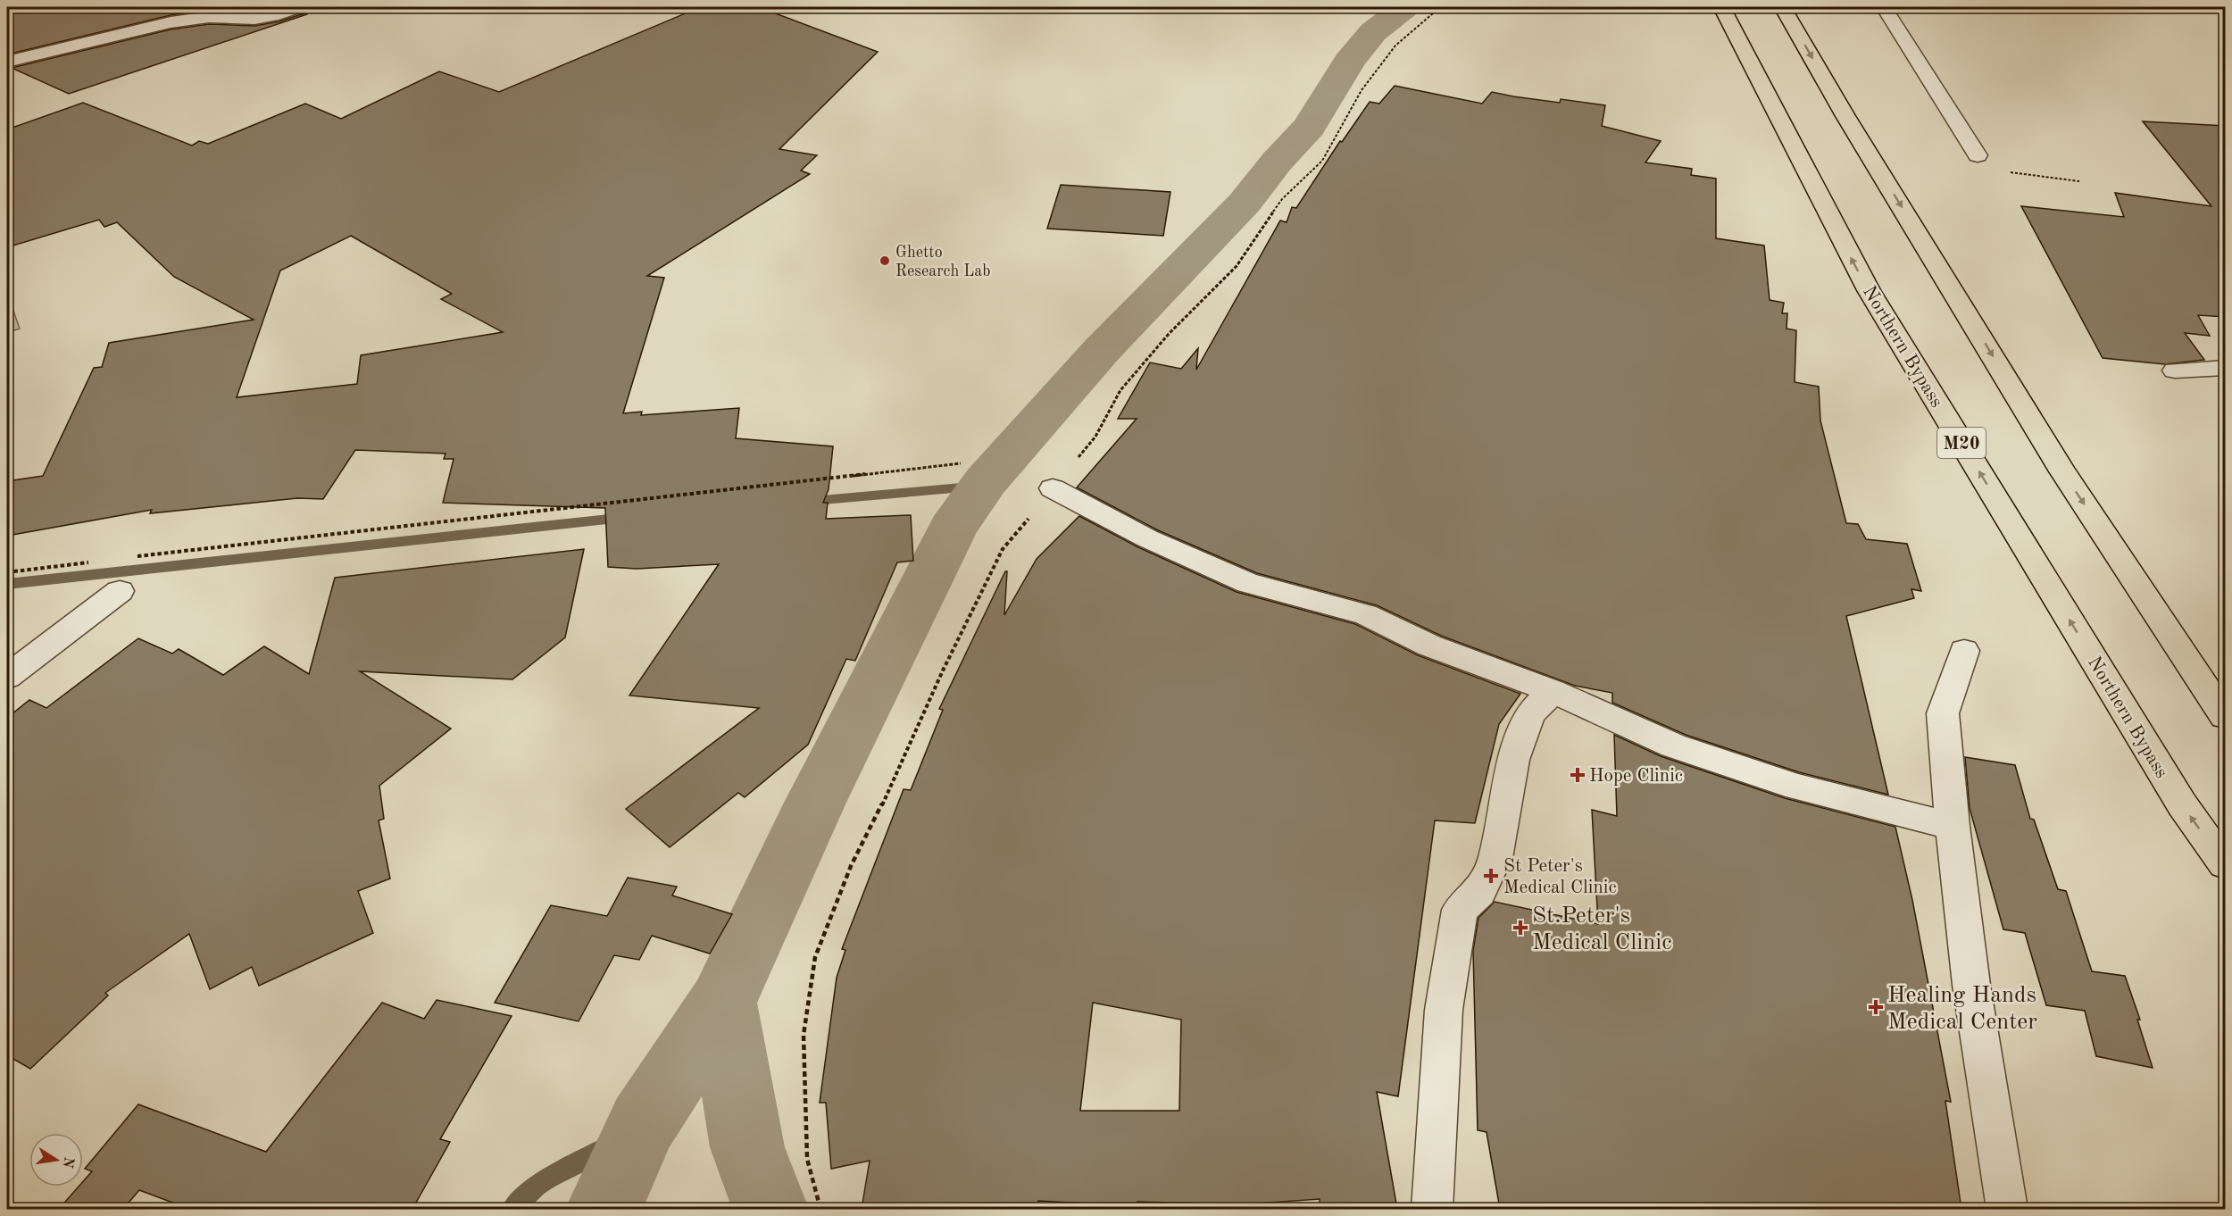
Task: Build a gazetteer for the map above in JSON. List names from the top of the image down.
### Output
{
  "streets": {
    "highway": ["Northern Bypass", "M20"]
  },
  "places": {
    "other": ["Ghetto Research Lab"],
    "health": [
      "Hope Clinic",
      "St Peter's Medical Clinic",
      "St.Peter's Medical Clinic",
      "Healing Hands Medical Center"
    ]
  },
  "north": "right"
}
